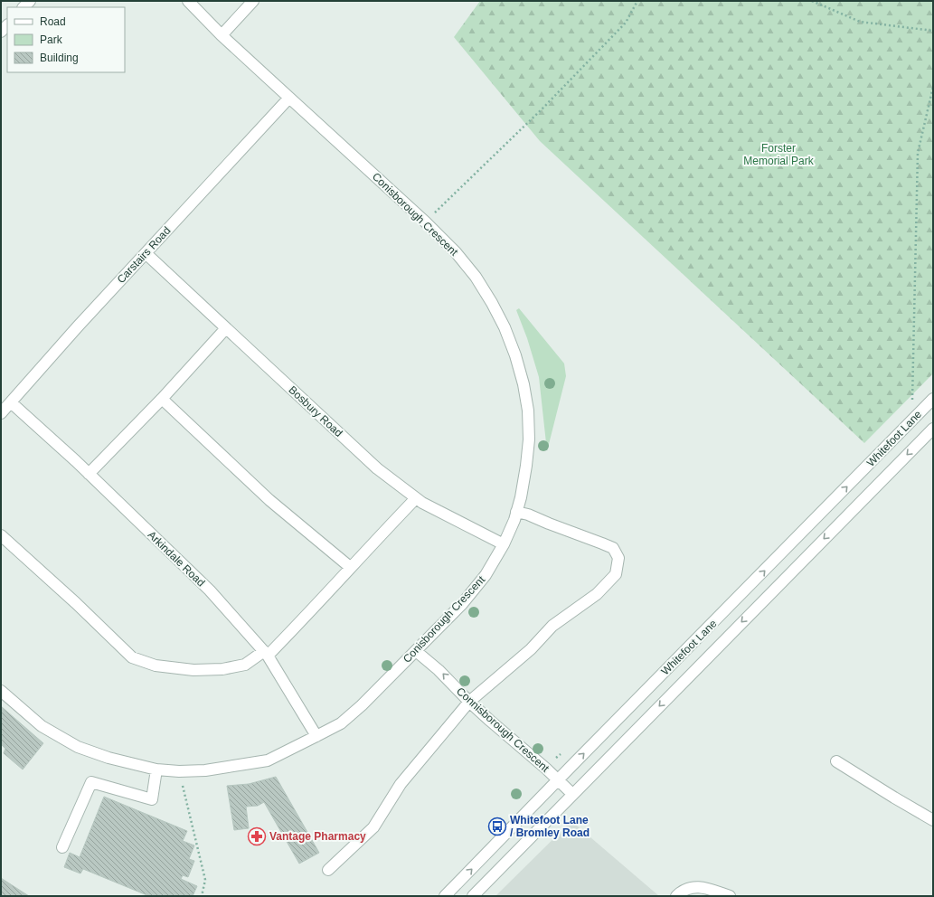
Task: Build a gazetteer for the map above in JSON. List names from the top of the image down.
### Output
{
  "streets": {
    "street": [
      "Conisborough Crescent",
      "Carstairs Road",
      "Bosbury Road",
      "Whitefoot Lane",
      "Arkindale Road",
      "Connisborough Crescent"
    ]
  },
  "crossings": [
    ["Conisborough Crescent", "Carstairs Road"],
    ["Conisborough Crescent", "Bosbury Road"],
    ["Conisborough Crescent", "Arkindale Road"],
    ["Conisborough Crescent", "Connisborough Crescent"],
    ["Carstairs Road", "Bosbury Road"],
    ["Carstairs Road", "Arkindale Road"],
    ["Whitefoot Lane", "Connisborough Crescent"]
  ],
  "parks": ["Forster Memorial Park"],
  "places": {
    "bus stop": ["Whitefoot Lane / Bromley Road"],
    "pharmacy": ["Vantage Pharmacy"]
  },
  "legend": ["Road", "Park", "Building"]
}
